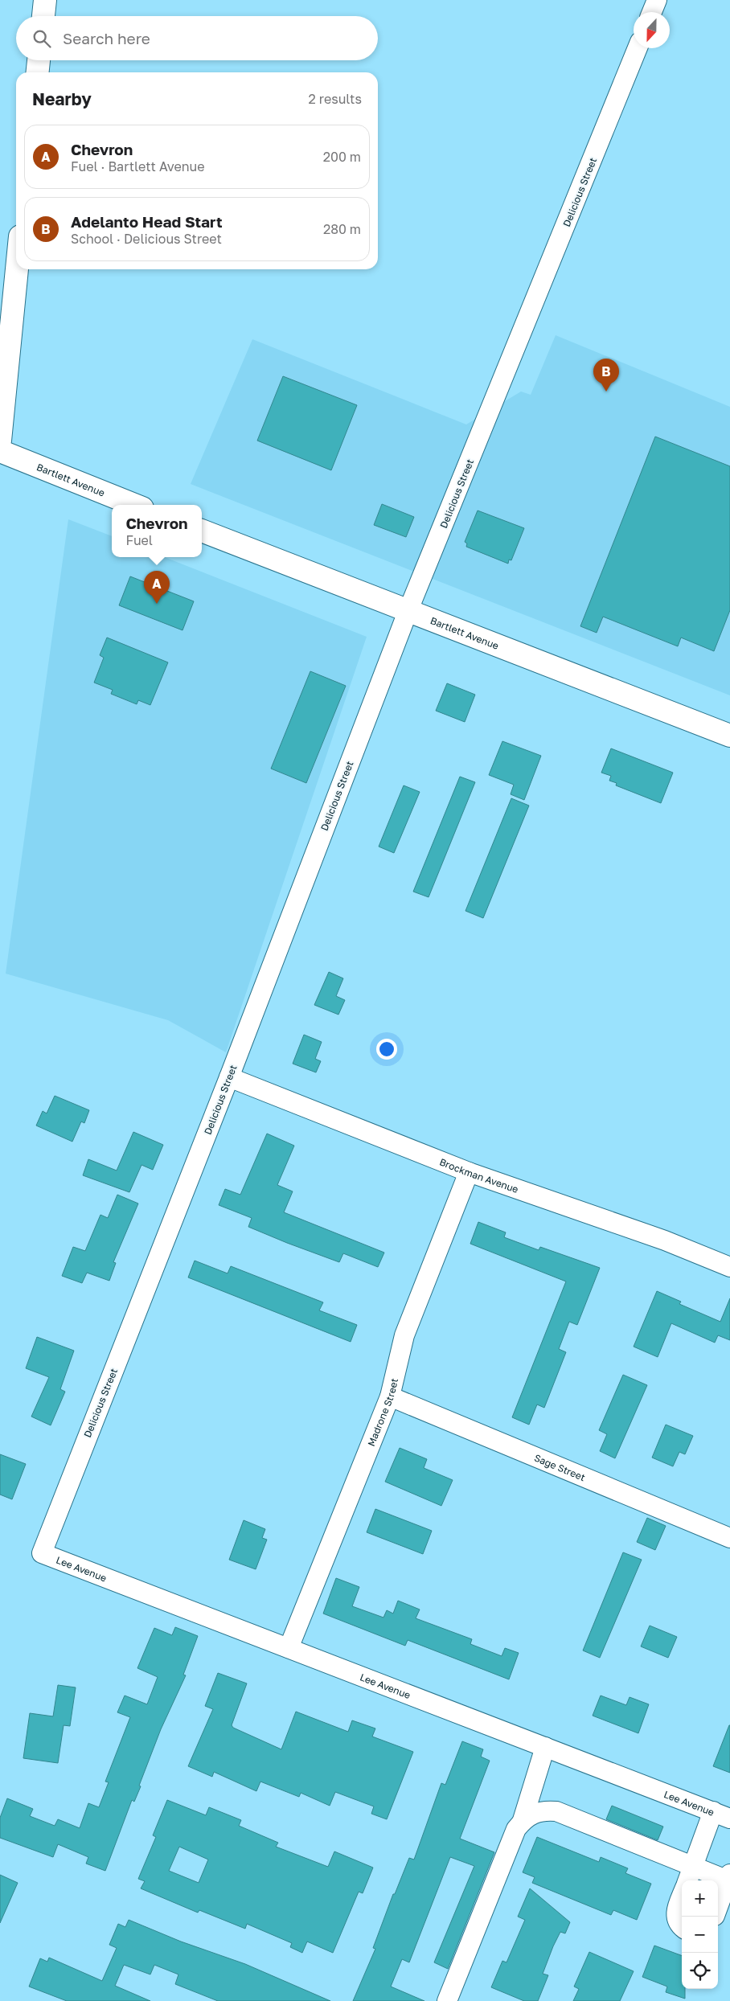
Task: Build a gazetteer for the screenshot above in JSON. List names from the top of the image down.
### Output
{
  "streets": {
    "main road": ["Bartlett Avenue"],
    "street": [
      "Delicious Street",
      "Brockman Avenue",
      "Madrone Street",
      "Sage Street",
      "Lee Avenue"
    ]
  },
  "crossings": [
    ["Delicious Street", "Bartlett Avenue"],
    ["Delicious Street", "Brockman Avenue"],
    ["Delicious Street", "Lee Avenue"],
    ["Brockman Avenue", "Madrone Street"],
    ["Madrone Street", "Sage Street"],
    ["Madrone Street", "Lee Avenue"]
  ],
  "north": "bottom",
  "page": {
    "search": "Search here",
    "heading": ["Nearby", "2 results"],
    "list": [
      {
        "mark": "A",
        "name": "Chevron",
        "note": "Fuel · Bartlett Avenue",
        "value": "200 m"
      },
      {
        "mark": "B",
        "name": "Adelanto Head Start",
        "note": "School · Delicious Street",
        "value": "280 m"
      }
    ],
    "pins": ["B", "A"],
    "popup": ["Chevron", "Fuel"],
    "map_buttons": ["+", "−"]
  }
}
